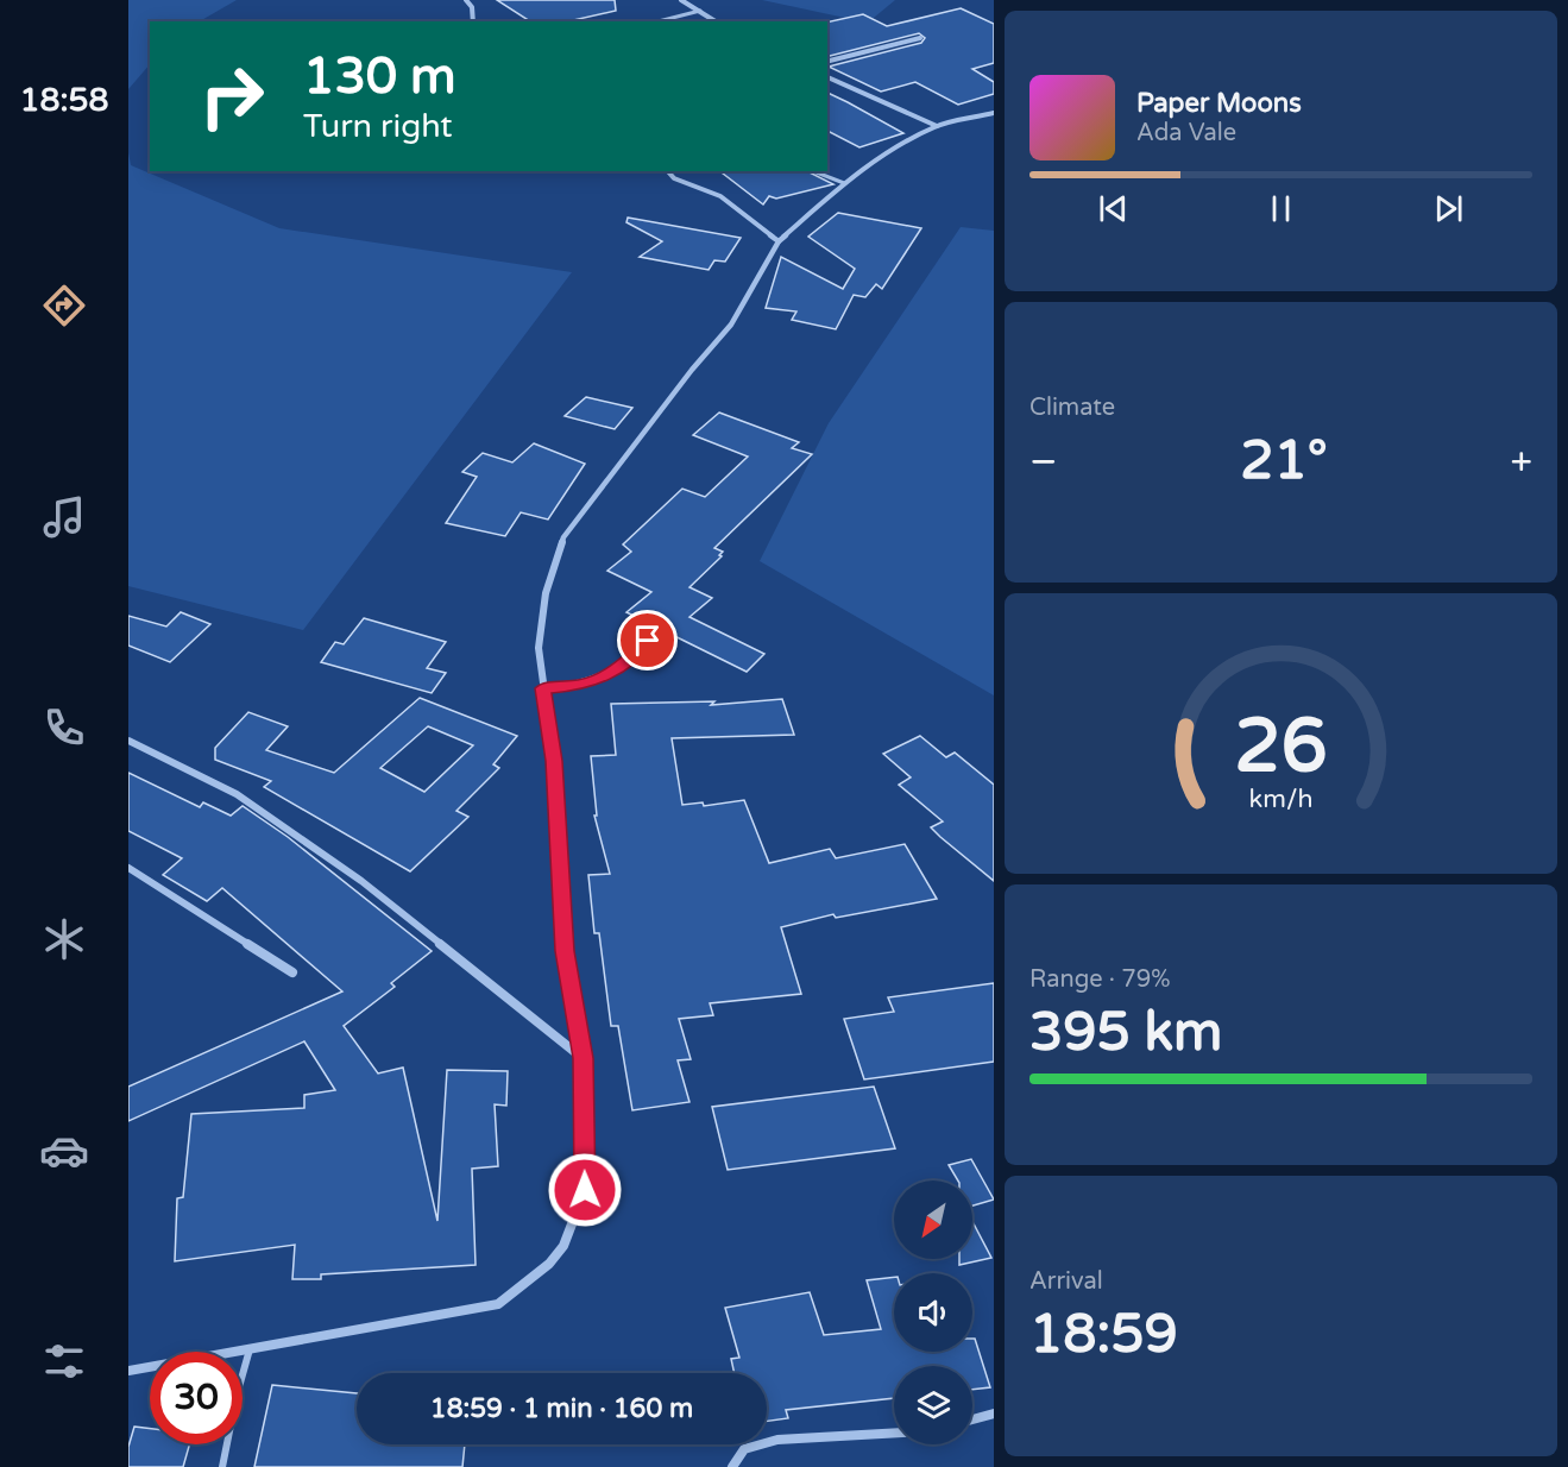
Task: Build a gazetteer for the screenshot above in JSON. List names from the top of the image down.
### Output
{
  "north": "bottom left",
  "page": {
    "tabs": "18:58",
    "turn": ["130 m", "Turn right"],
    "song": ["Paper Moons", "Ada Vale"],
    "tile": [
      "Climate",
      ["Range · 79%", "395 km"],
      ["Arrival", "18:59"]
    ],
    "heat": ["−", "21°", "+"],
    "limit": "30",
    "trip": "18:59 · 1 min · 160 m",
    "gauge": ["26", "km/h"]
  }
}
